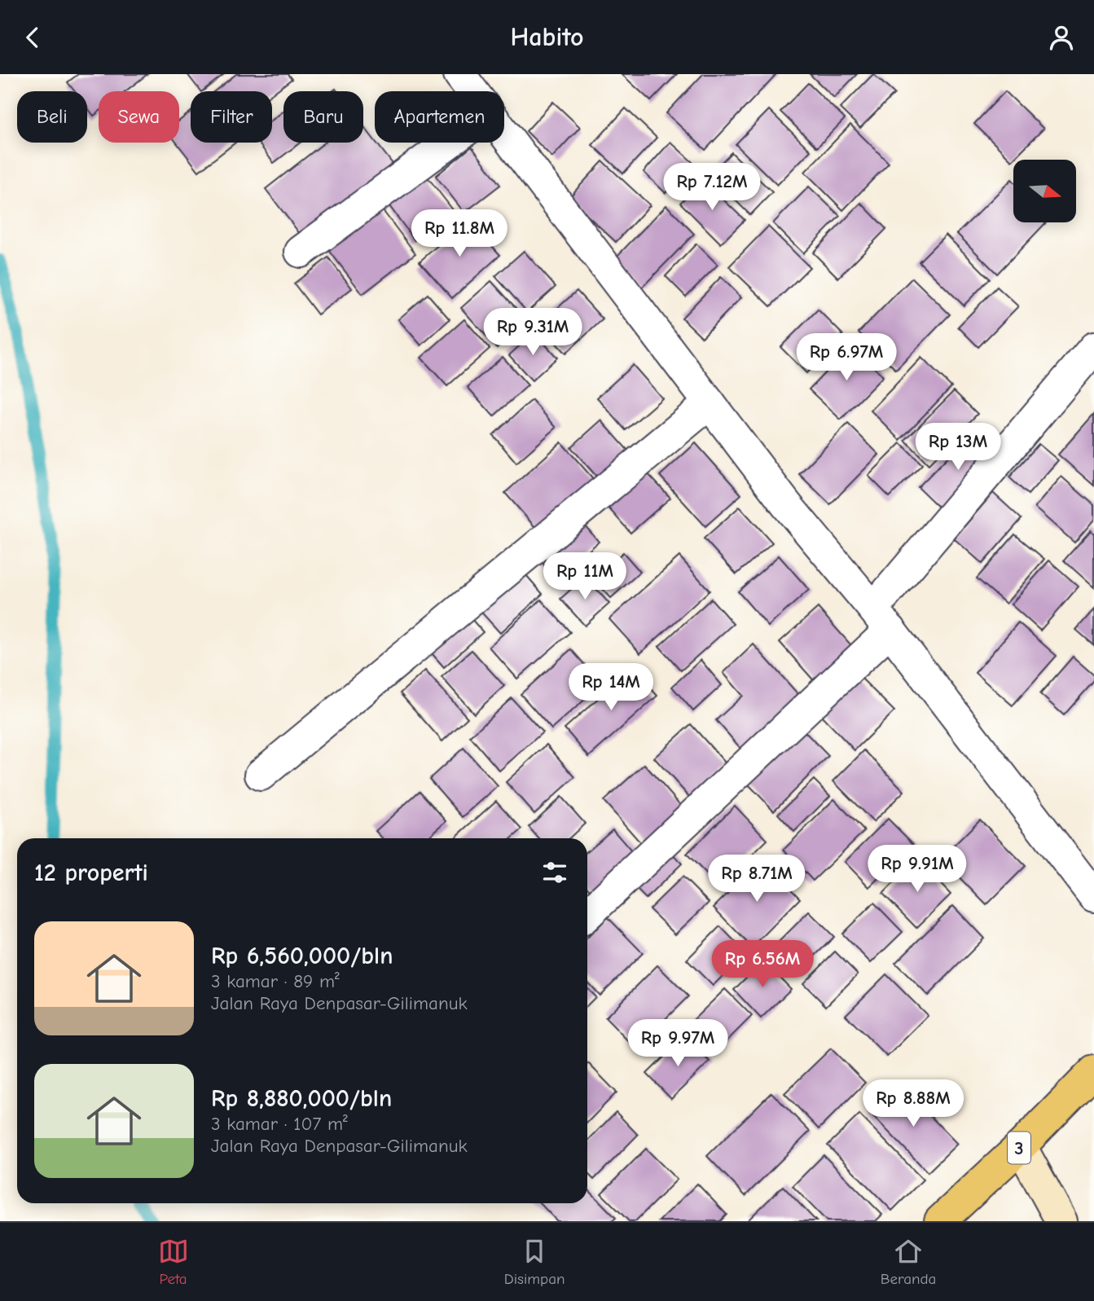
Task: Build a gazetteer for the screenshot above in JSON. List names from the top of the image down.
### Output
{
  "streets": {
    "highway": ["3"]
  },
  "north": "right",
  "page": {
    "header": "Habito",
    "chip": [
      "Beli",
      "Sewa",
      "Filter",
      "Baru",
      "Apartemen"
    ],
    "price": [
      "Rp 7.12M",
      "Rp 11.8M",
      "Rp 9.31M",
      "Rp 6.97M",
      "Rp 13M",
      "Rp 11M",
      "Rp 14M",
      "Rp 9.91M",
      "Rp 8.71M",
      "Rp 6.56M",
      "Rp 9.97M",
      "Rp 8.88M"
    ],
    "heading": "12 properti",
    "list": [
      {
        "name": "Rp 6,560,000/bln",
        "note": "3 kamar · 89 m² · Jalan Raya Denpasar-Gilimanuk"
      },
      {
        "name": "Rp 8,880,000/bln",
        "note": "3 kamar · 107 m² · Jalan Raya Denpasar-Gilimanuk"
      }
    ],
    "tabs": ["Peta", "Disimpan", "Beranda"]
  }
}
